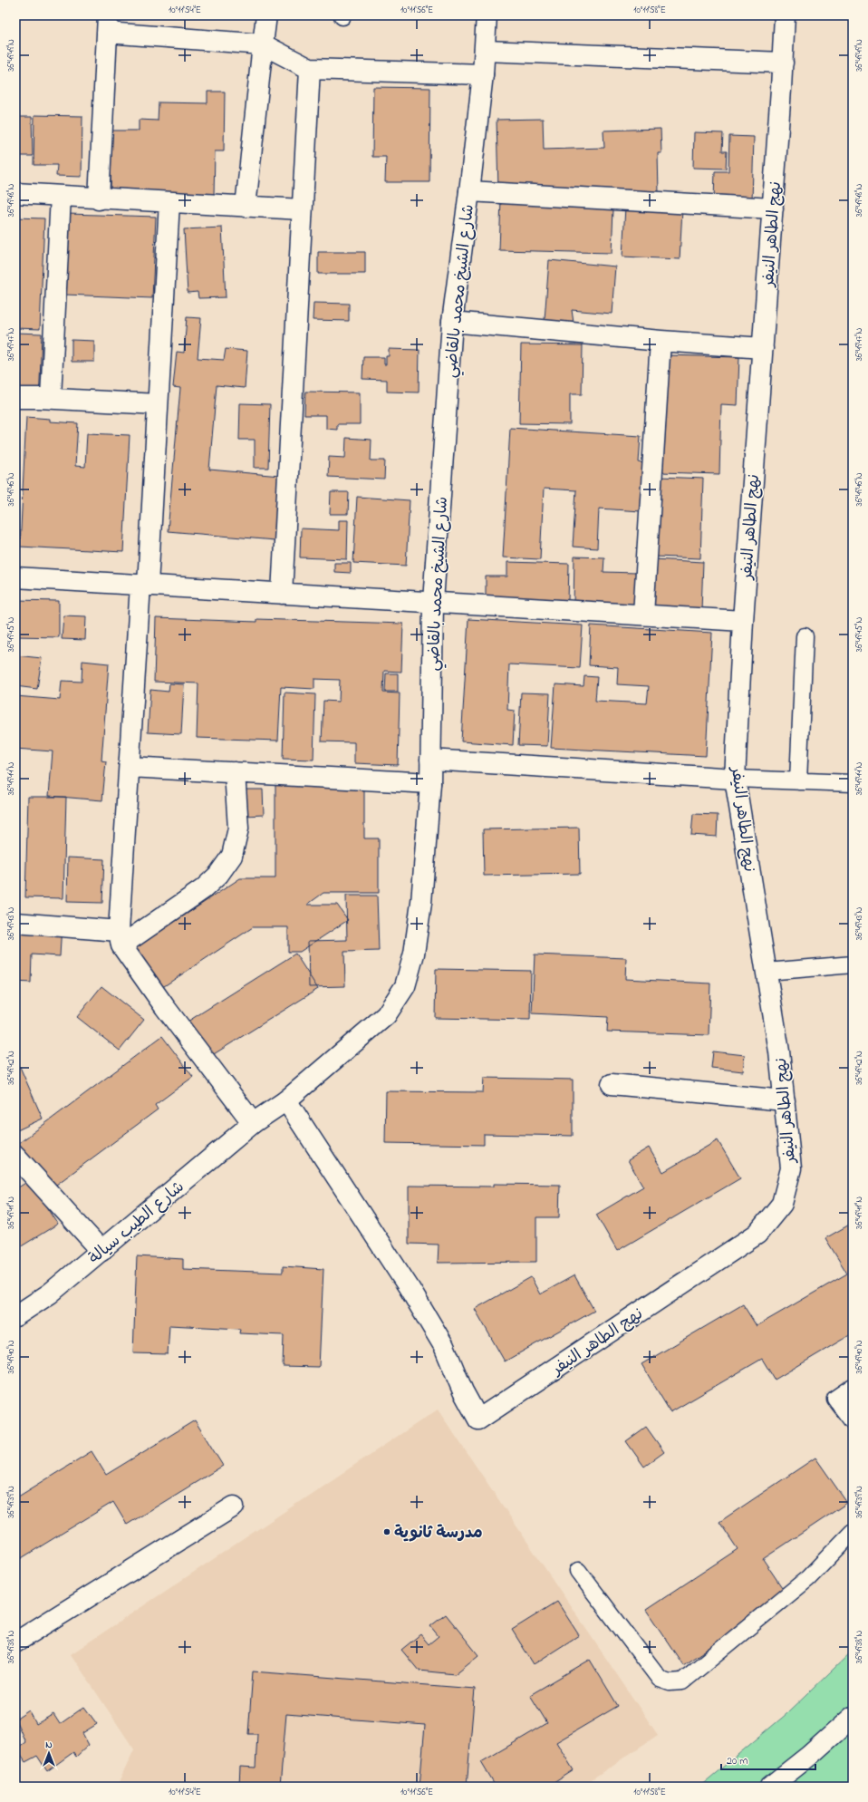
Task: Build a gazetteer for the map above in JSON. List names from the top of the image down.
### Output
{
  "streets": {
    "main road": ["نهج الطاهر النيفر", "شارع الشيخ محمد بالقاضي", "شارع الطيب سيالة"]
  },
  "crossings": [
    ["نهج الطاهر النيفر", "شارع الشيخ محمد بالقاضي"],
    ["نهج الطاهر النيفر", "شارع الطيب سيالة"],
    ["شارع الشيخ محمد بالقاضي", "شارع الطيب سيالة"]
  ],
  "places": ["مدرسة ثانوية"],
  "scale_bar": "20 m",
  "north": "top",
  "coordinates": [
    "10°11'54\"E",
    "10°11'56\"E",
    "10°11'58\"E",
    "36°49'49\"N",
    "36°49'48\"N",
    "36°49'47\"N",
    "36°49'46\"N",
    "36°49'45\"N",
    "36°49'44\"N",
    "36°49'43\"N",
    "36°49'42\"N",
    "36°49'41\"N",
    "36°49'40\"N",
    "36°49'39\"N",
    "36°49'38\"N"
  ]
}
